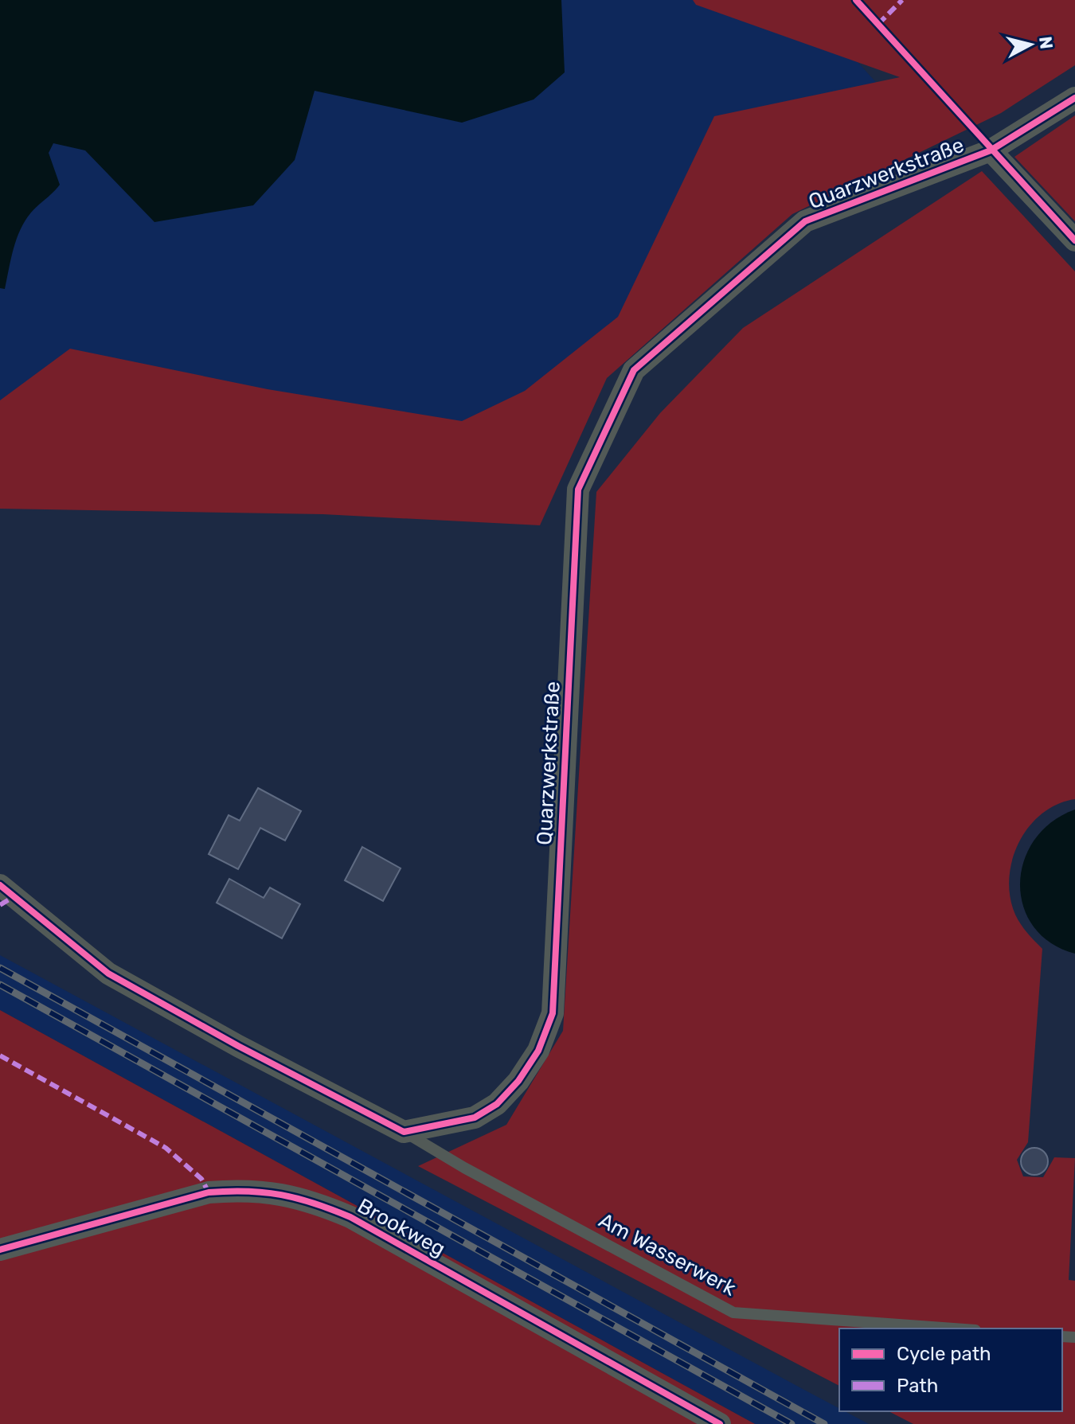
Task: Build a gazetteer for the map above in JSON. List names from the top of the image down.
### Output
{
  "streets": {
    "street": ["Quarzwerkstraße", "Brookweg"],
    "lane": ["Am Wasserwerk"]
  },
  "crossings": [
    ["Quarzwerkstraße", "Am Wasserwerk"]
  ],
  "legend": ["Cycle path", "Path"],
  "north": "right"
}
